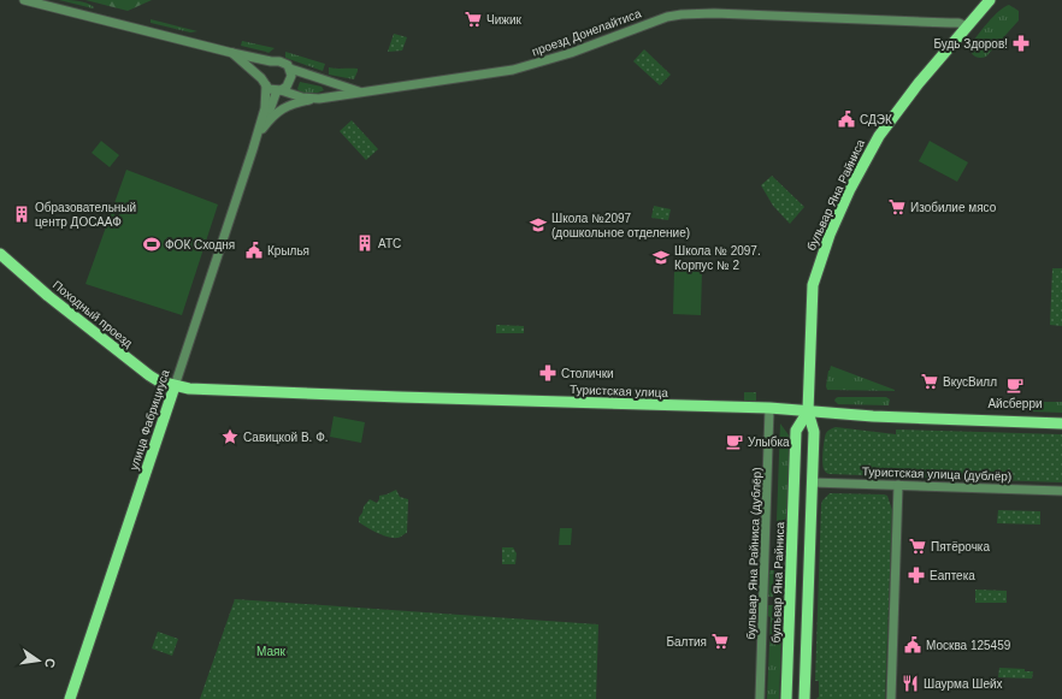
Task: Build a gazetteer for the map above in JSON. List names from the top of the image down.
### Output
{
  "streets": {
    "main road": [
      "бульвар Яна Райниса",
      "Походный проезд",
      "Туристская улица",
      "улица Фабрициуса"
    ],
    "street": ["проезд Донелайтиса", "Туристская улица (дублёр)", "бульвар Яна Райниса (дублёр)"]
  },
  "crossings": [
    ["проезд Донелайтиса", "бульвар Яна Райниса"],
    ["проезд Донелайтиса", "улица Фабрициуса"],
    ["бульвар Яна Райниса", "Туристская улица"],
    ["бульвар Яна Райниса", "Туристская улица (дублёр)"],
    ["Походный проезд", "Туристская улица"],
    ["Походный проезд", "улица Фабрициуса"],
    ["Туристская улица", "улица Фабрициуса"],
    ["Туристская улица", "бульвар Яна Райниса (дублёр)"]
  ],
  "parks": ["Маяк"],
  "places": {
    "supermarket": [
      "Чижик",
      "Изобилие мясо",
      "ВкусВилл",
      "Пятёрочка",
      "Балтия"
    ],
    "pharmacy": ["Будь Здоров!", "Столички", "Еаптека"],
    "public building": ["СДЭК", "Крылья", "Москва 125459"],
    "building": ["Образовательный центр ДОСААФ", "АТС"],
    "school or university": ["Школа №2097 (дошкольное отделение)", "Школа № 2097. Корпус № 2"],
    "sports": ["ФОК Сходня"],
    "cafe": ["Айсберри", "Улыбка"],
    "place": ["Савицкой В. Ф."],
    "restaurant": ["Шаурма Шейх"]
  },
  "north": "right"
}
